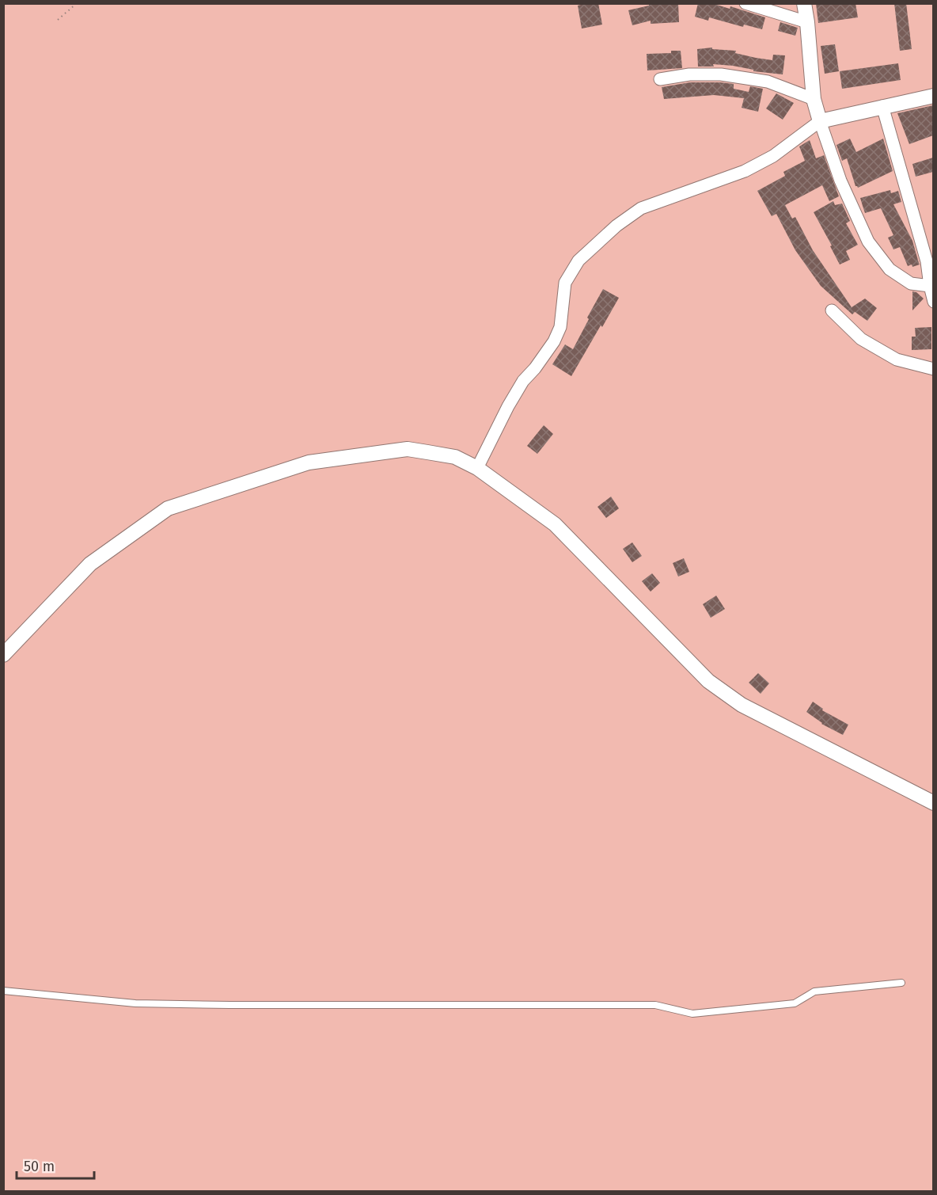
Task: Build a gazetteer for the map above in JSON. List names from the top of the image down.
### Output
{
  "scale_bar": "50 m"
}
